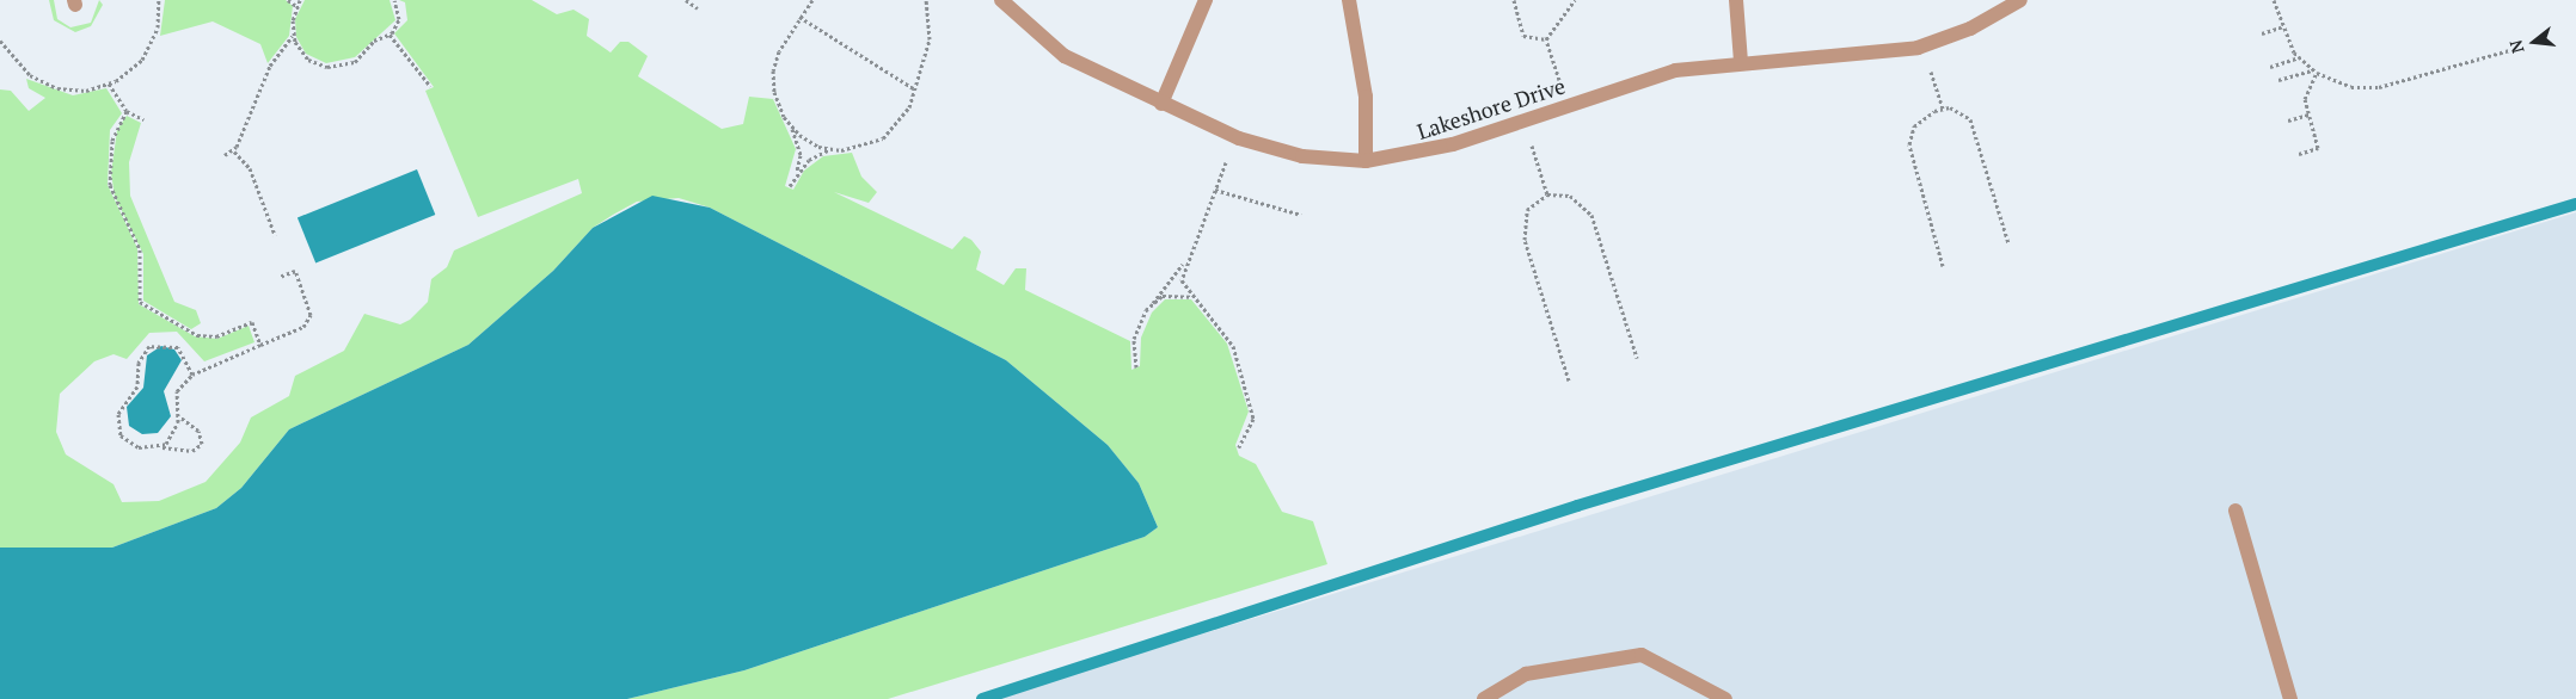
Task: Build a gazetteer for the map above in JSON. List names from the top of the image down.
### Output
{
  "streets": {
    "street": ["Lakeshore Drive"]
  },
  "north": "left"
}
